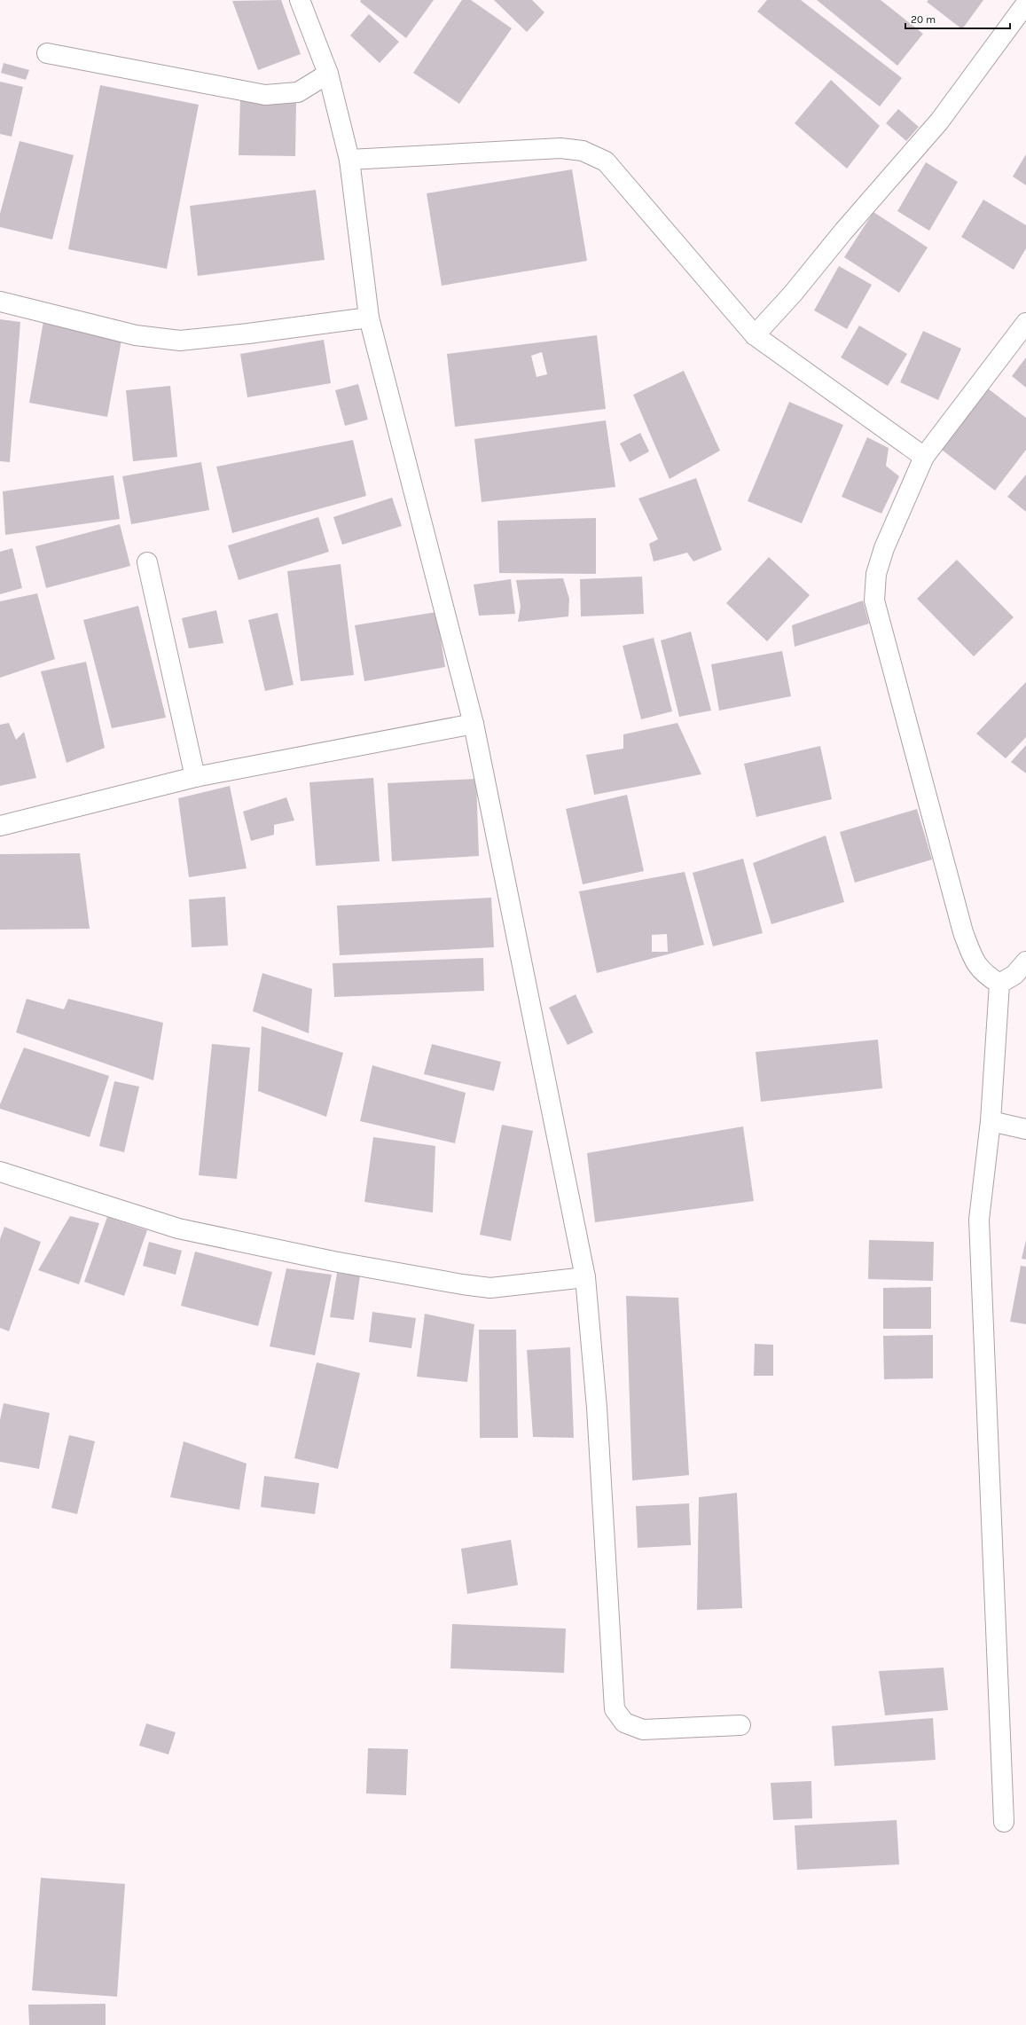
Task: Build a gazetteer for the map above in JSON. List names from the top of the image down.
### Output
{
  "scale_bar": "20 m"
}
